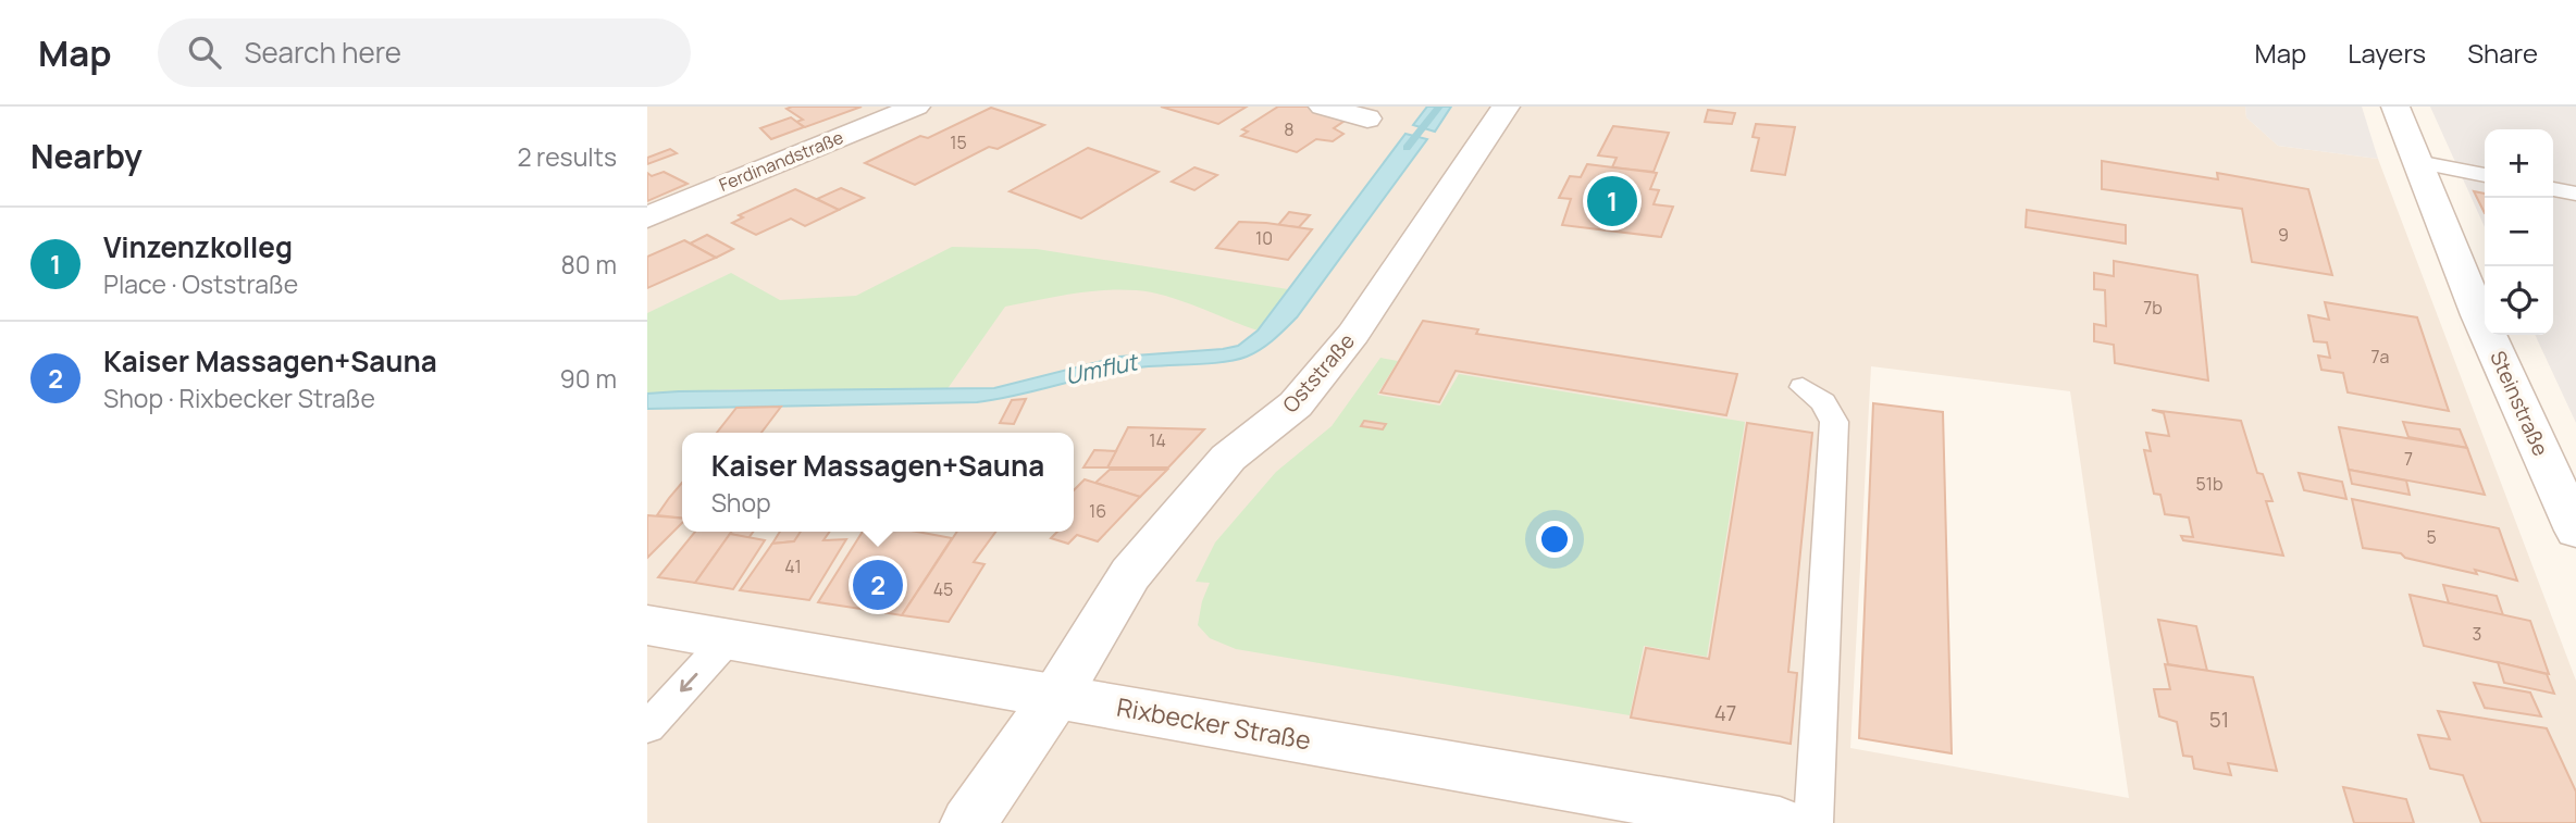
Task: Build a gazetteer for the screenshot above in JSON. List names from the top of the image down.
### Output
{
  "streets": {
    "street": [
      "Ferdinandstraße",
      "Oststraße",
      "Steinstraße",
      "Rixbecker Straße"
    ]
  },
  "crossings": [
    ["Oststraße", "Rixbecker Straße"]
  ],
  "water": ["Umflut"],
  "house_numbers": [
    "8",
    "15",
    "9",
    "10",
    "7b",
    "7a",
    "14",
    "7",
    "51b",
    "16",
    "5",
    "41",
    "45",
    "3",
    "47",
    "51"
  ],
  "page": {
    "header": "Map",
    "search": "Search here",
    "nav": ["Map", "Layers", "Share"],
    "heading": ["Nearby", "2 results"],
    "map_buttons": ["+", "−"],
    "pins": ["1", "2"],
    "list": [
      {
        "mark": "1",
        "name": "Vinzenzkolleg",
        "note": "Place · Oststraße",
        "value": "80 m"
      },
      {
        "mark": "2",
        "name": "Kaiser Massagen+Sauna",
        "note": "Shop · Rixbecker Straße",
        "value": "90 m"
      }
    ],
    "popup": ["Kaiser Massagen+Sauna", "Shop"]
  }
}
